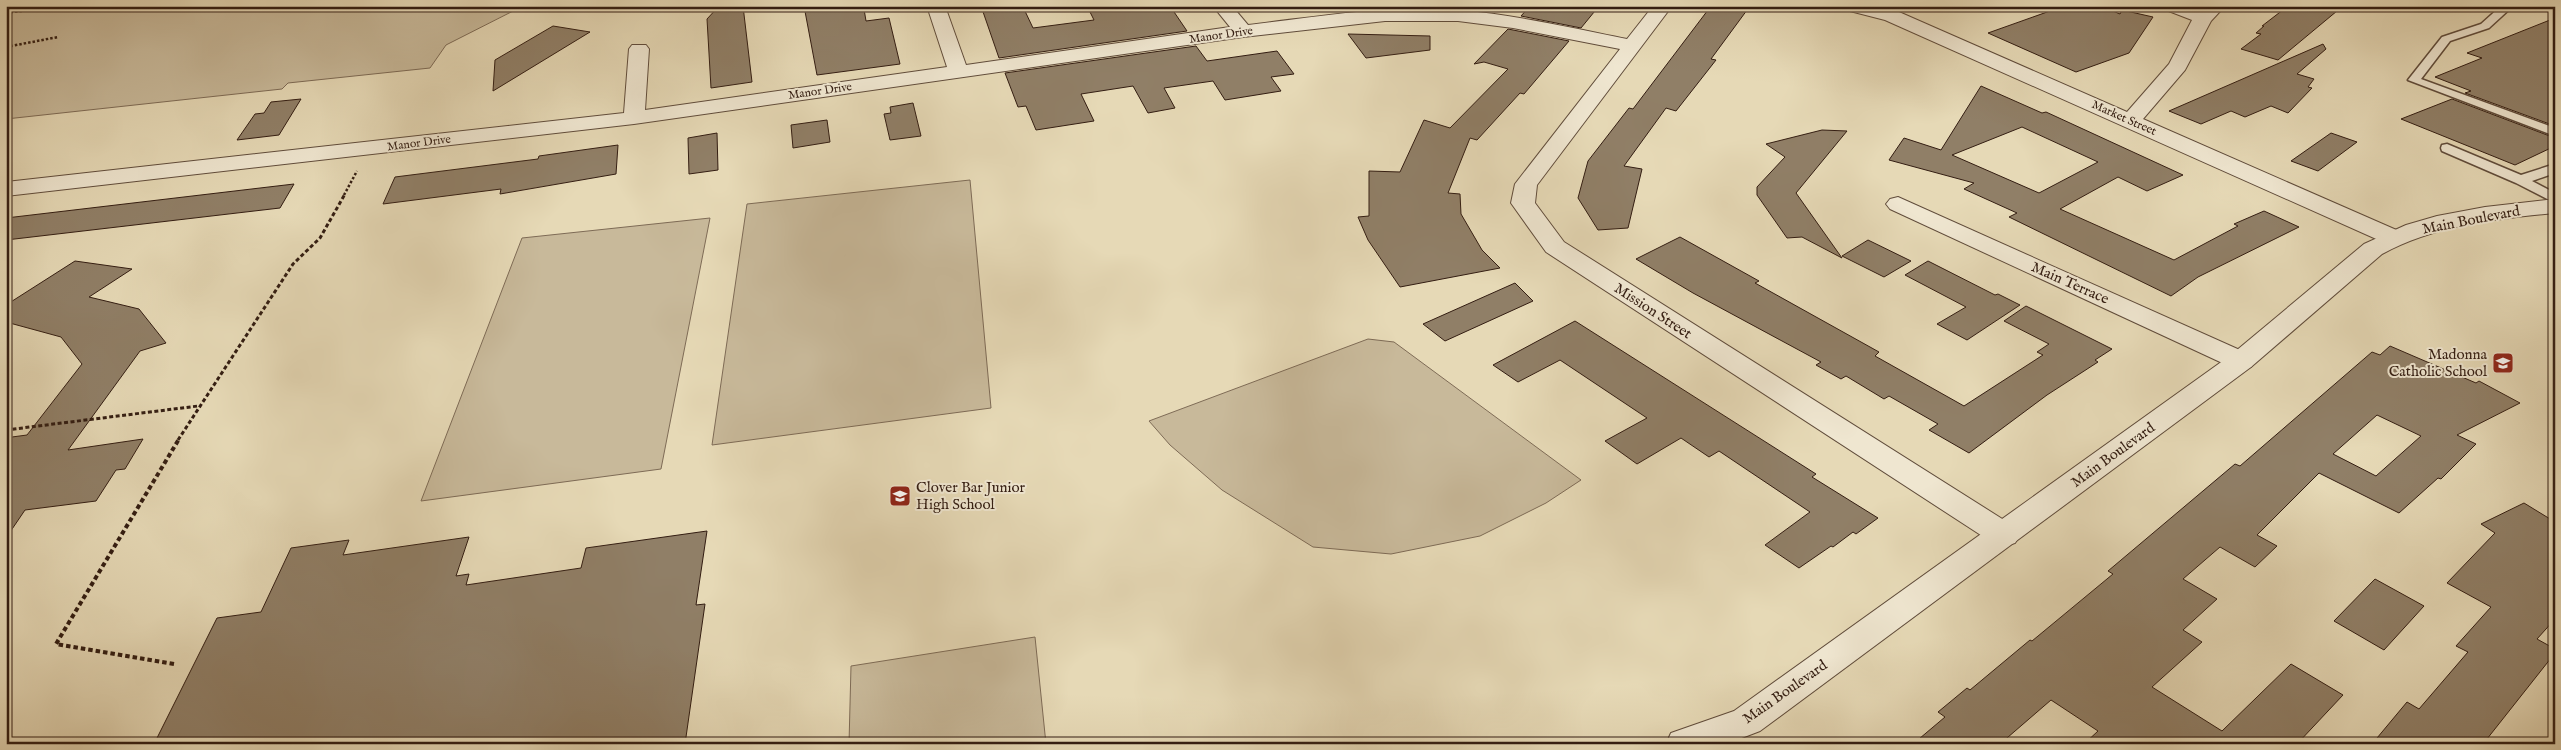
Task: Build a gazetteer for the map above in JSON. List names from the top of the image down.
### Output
{
  "streets": {
    "street": [
      "Manor Drive",
      "Market Street",
      "Main Boulevard",
      "Main Terrace",
      "Mission Street"
    ]
  },
  "crossings": [
    ["Manor Drive", "Mission Street"],
    ["Market Street", "Main Boulevard"],
    ["Main Boulevard", "Main Terrace"],
    ["Main Boulevard", "Mission Street"]
  ],
  "places": {
    "school or university": ["Madonna Catholic School", "Clover Bar Junior High School"]
  }
}
